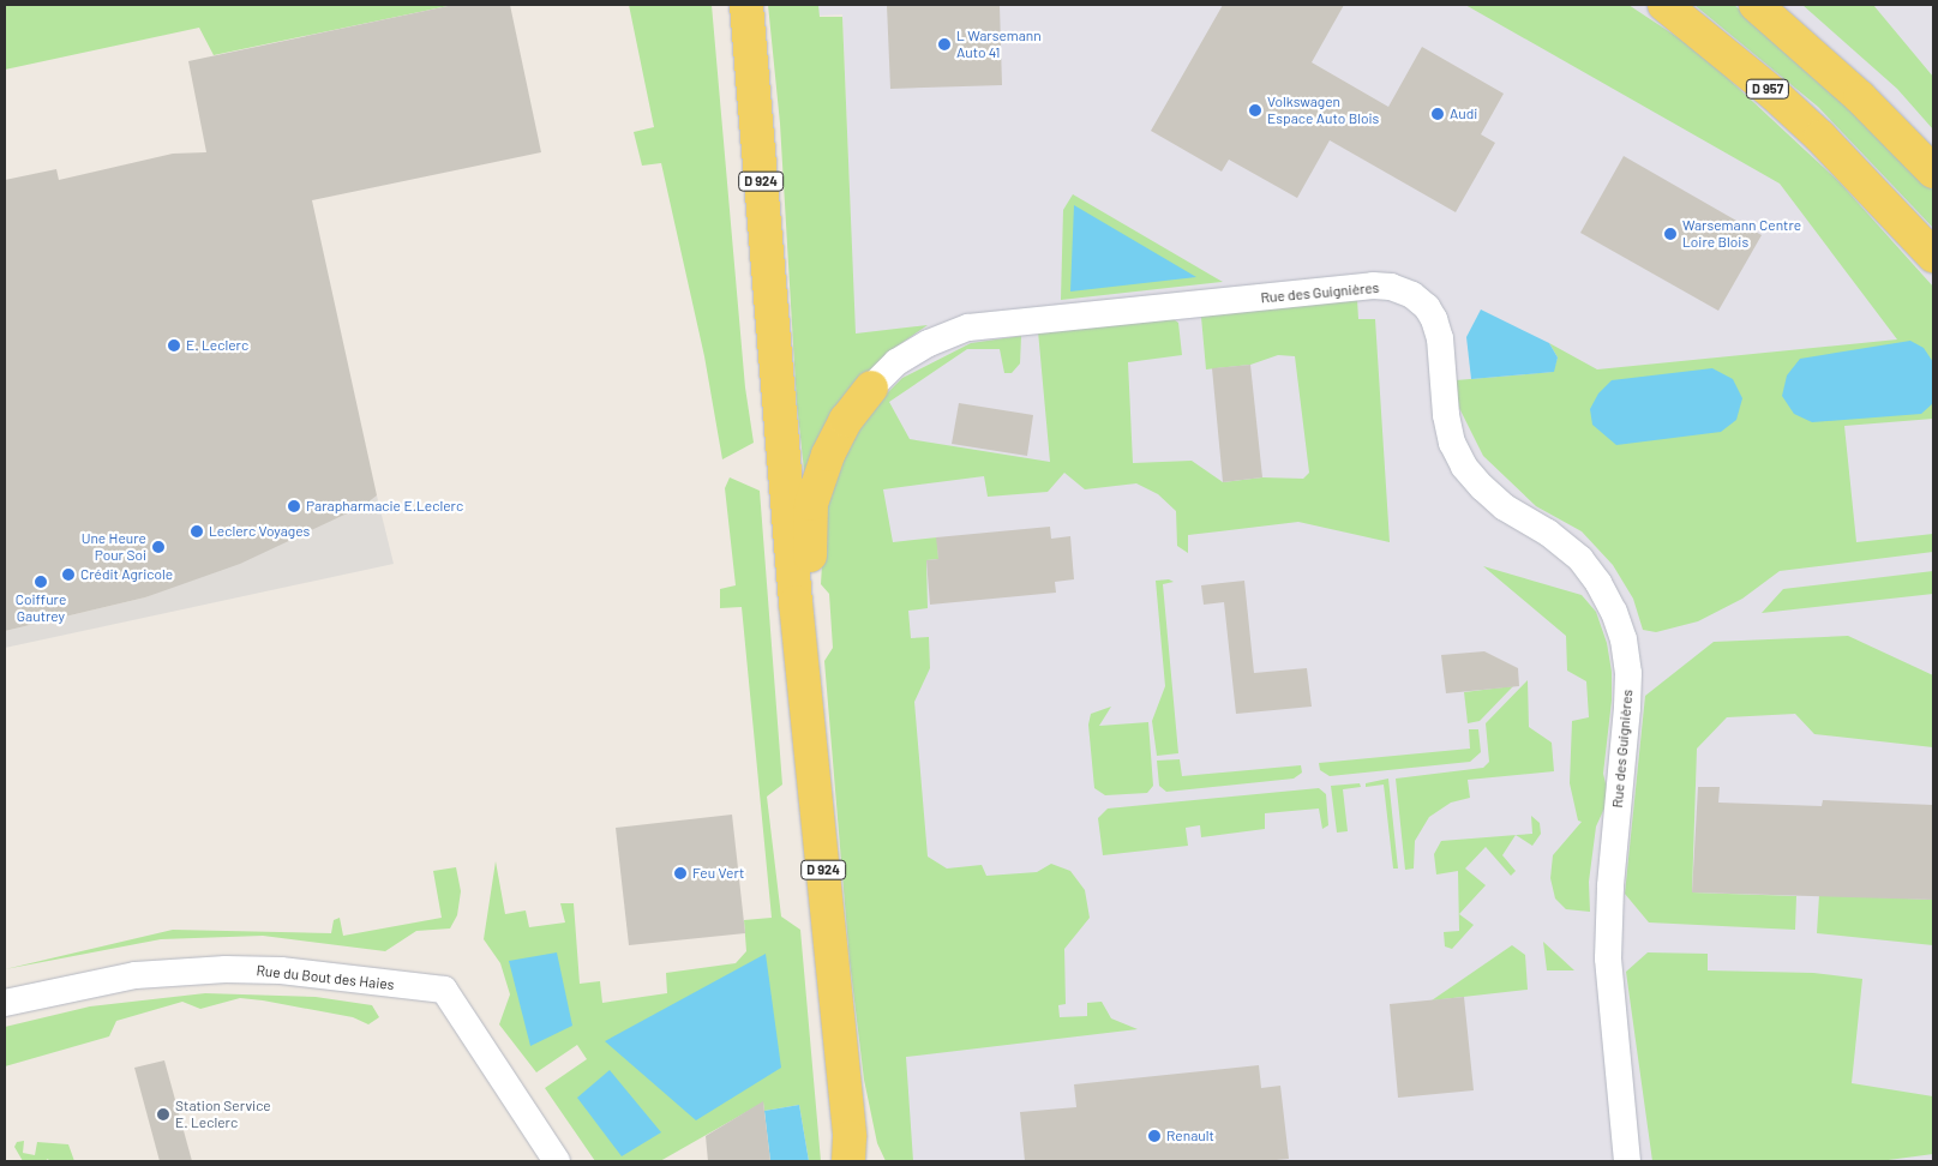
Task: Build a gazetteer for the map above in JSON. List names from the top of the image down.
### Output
{
  "streets": {
    "main road": ["D 957", "D 924"],
    "street": ["Rue des Guignières", "Rue du Bout des Haies"]
  },
  "places": [
    "L Warsemann Auto 41",
    "Volkswagen Espace Auto Blois",
    "Audi",
    "Warsemann Centre Loire Blois",
    "E. Leclerc",
    "Parapharmacie E.Leclerc",
    "Leclerc Voyages",
    "Une Heure Pour Soi",
    "Crédit Agricole",
    "Coiffure Gautrey",
    "Feu Vert",
    "Station Service E. Leclerc",
    "Renault"
  ]
}
